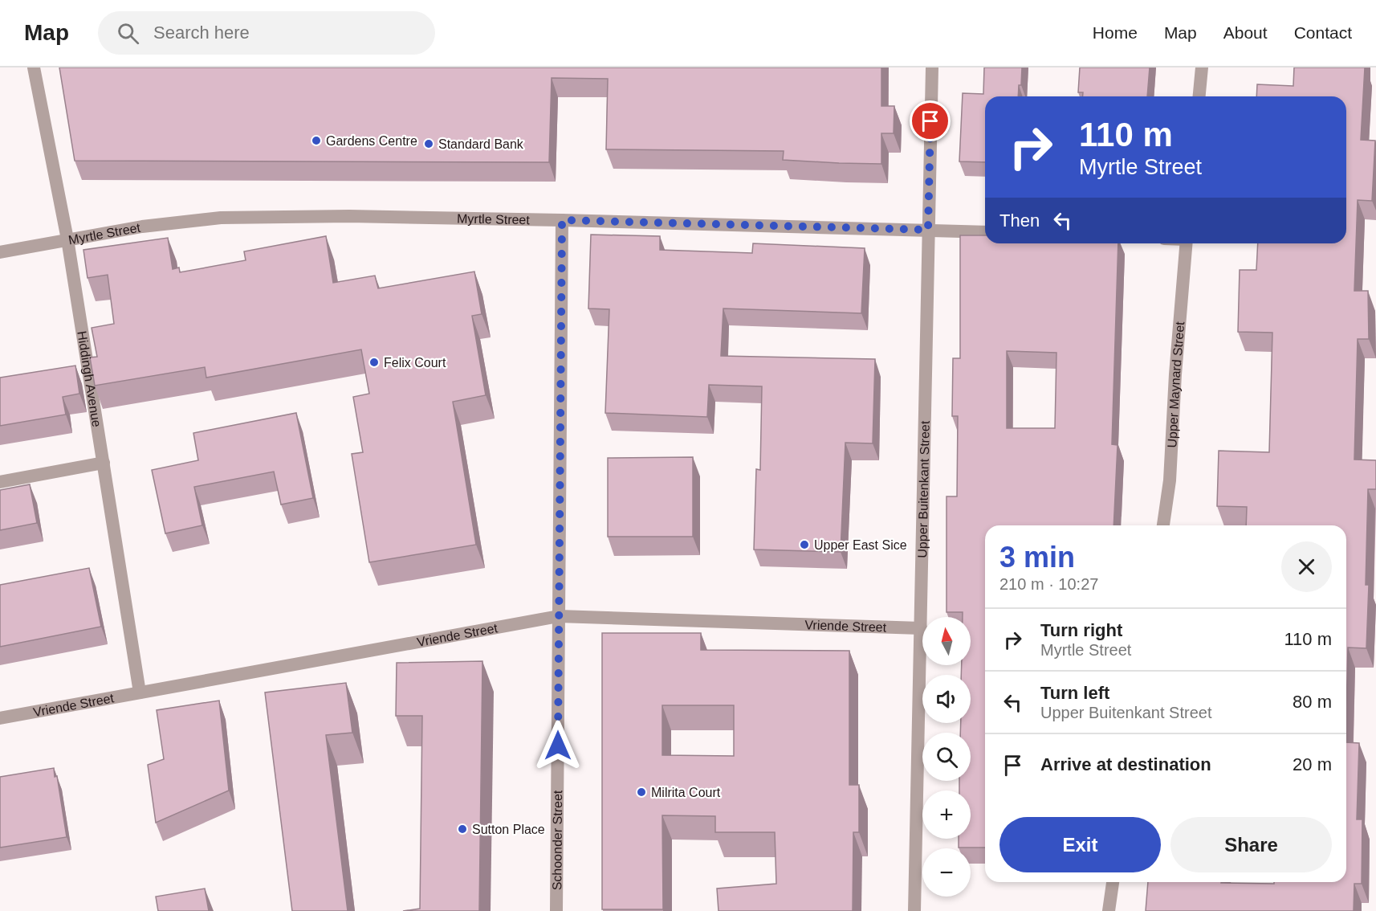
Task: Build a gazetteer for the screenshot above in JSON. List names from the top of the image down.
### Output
{
  "streets": {
    "street": [
      "Myrtle Street",
      "Hiddingh Avenue",
      "Upper Maynard Street",
      "Upper Buitenkant Street",
      "Vriende Street",
      "Schoonder Street"
    ]
  },
  "crossings": [
    ["Myrtle Street", "Hiddingh Avenue"],
    ["Myrtle Street", "Upper Buitenkant Street"],
    ["Myrtle Street", "Schoonder Street"],
    ["Hiddingh Avenue", "Vriende Street"],
    ["Upper Buitenkant Street", "Vriende Street"],
    ["Vriende Street", "Schoonder Street"]
  ],
  "places": [
    "Gardens Centre",
    "Standard Bank",
    "Felix Court",
    "Upper East Sice",
    "Milrita Court",
    "Sutton Place"
  ],
  "north": "top",
  "page": {
    "header": "Map",
    "search": "Search here",
    "nav": [
      "Home",
      "Map",
      "About",
      "Contact"
    ],
    "turn": ["110 m", "Myrtle Street"],
    "then": "Then",
    "heading": ["3 min", "210 m · 10:27"],
    "list": [
      {
        "name": "Turn right",
        "note": "Myrtle Street",
        "value": "110 m"
      },
      {
        "name": "Turn left",
        "note": "Upper Buitenkant Street",
        "value": "80 m"
      },
      {
        "name": "Arrive at destination",
        "value": "20 m"
      }
    ],
    "map_buttons": ["+", "−"],
    "buttons": ["Exit", "Share"]
  }
}
